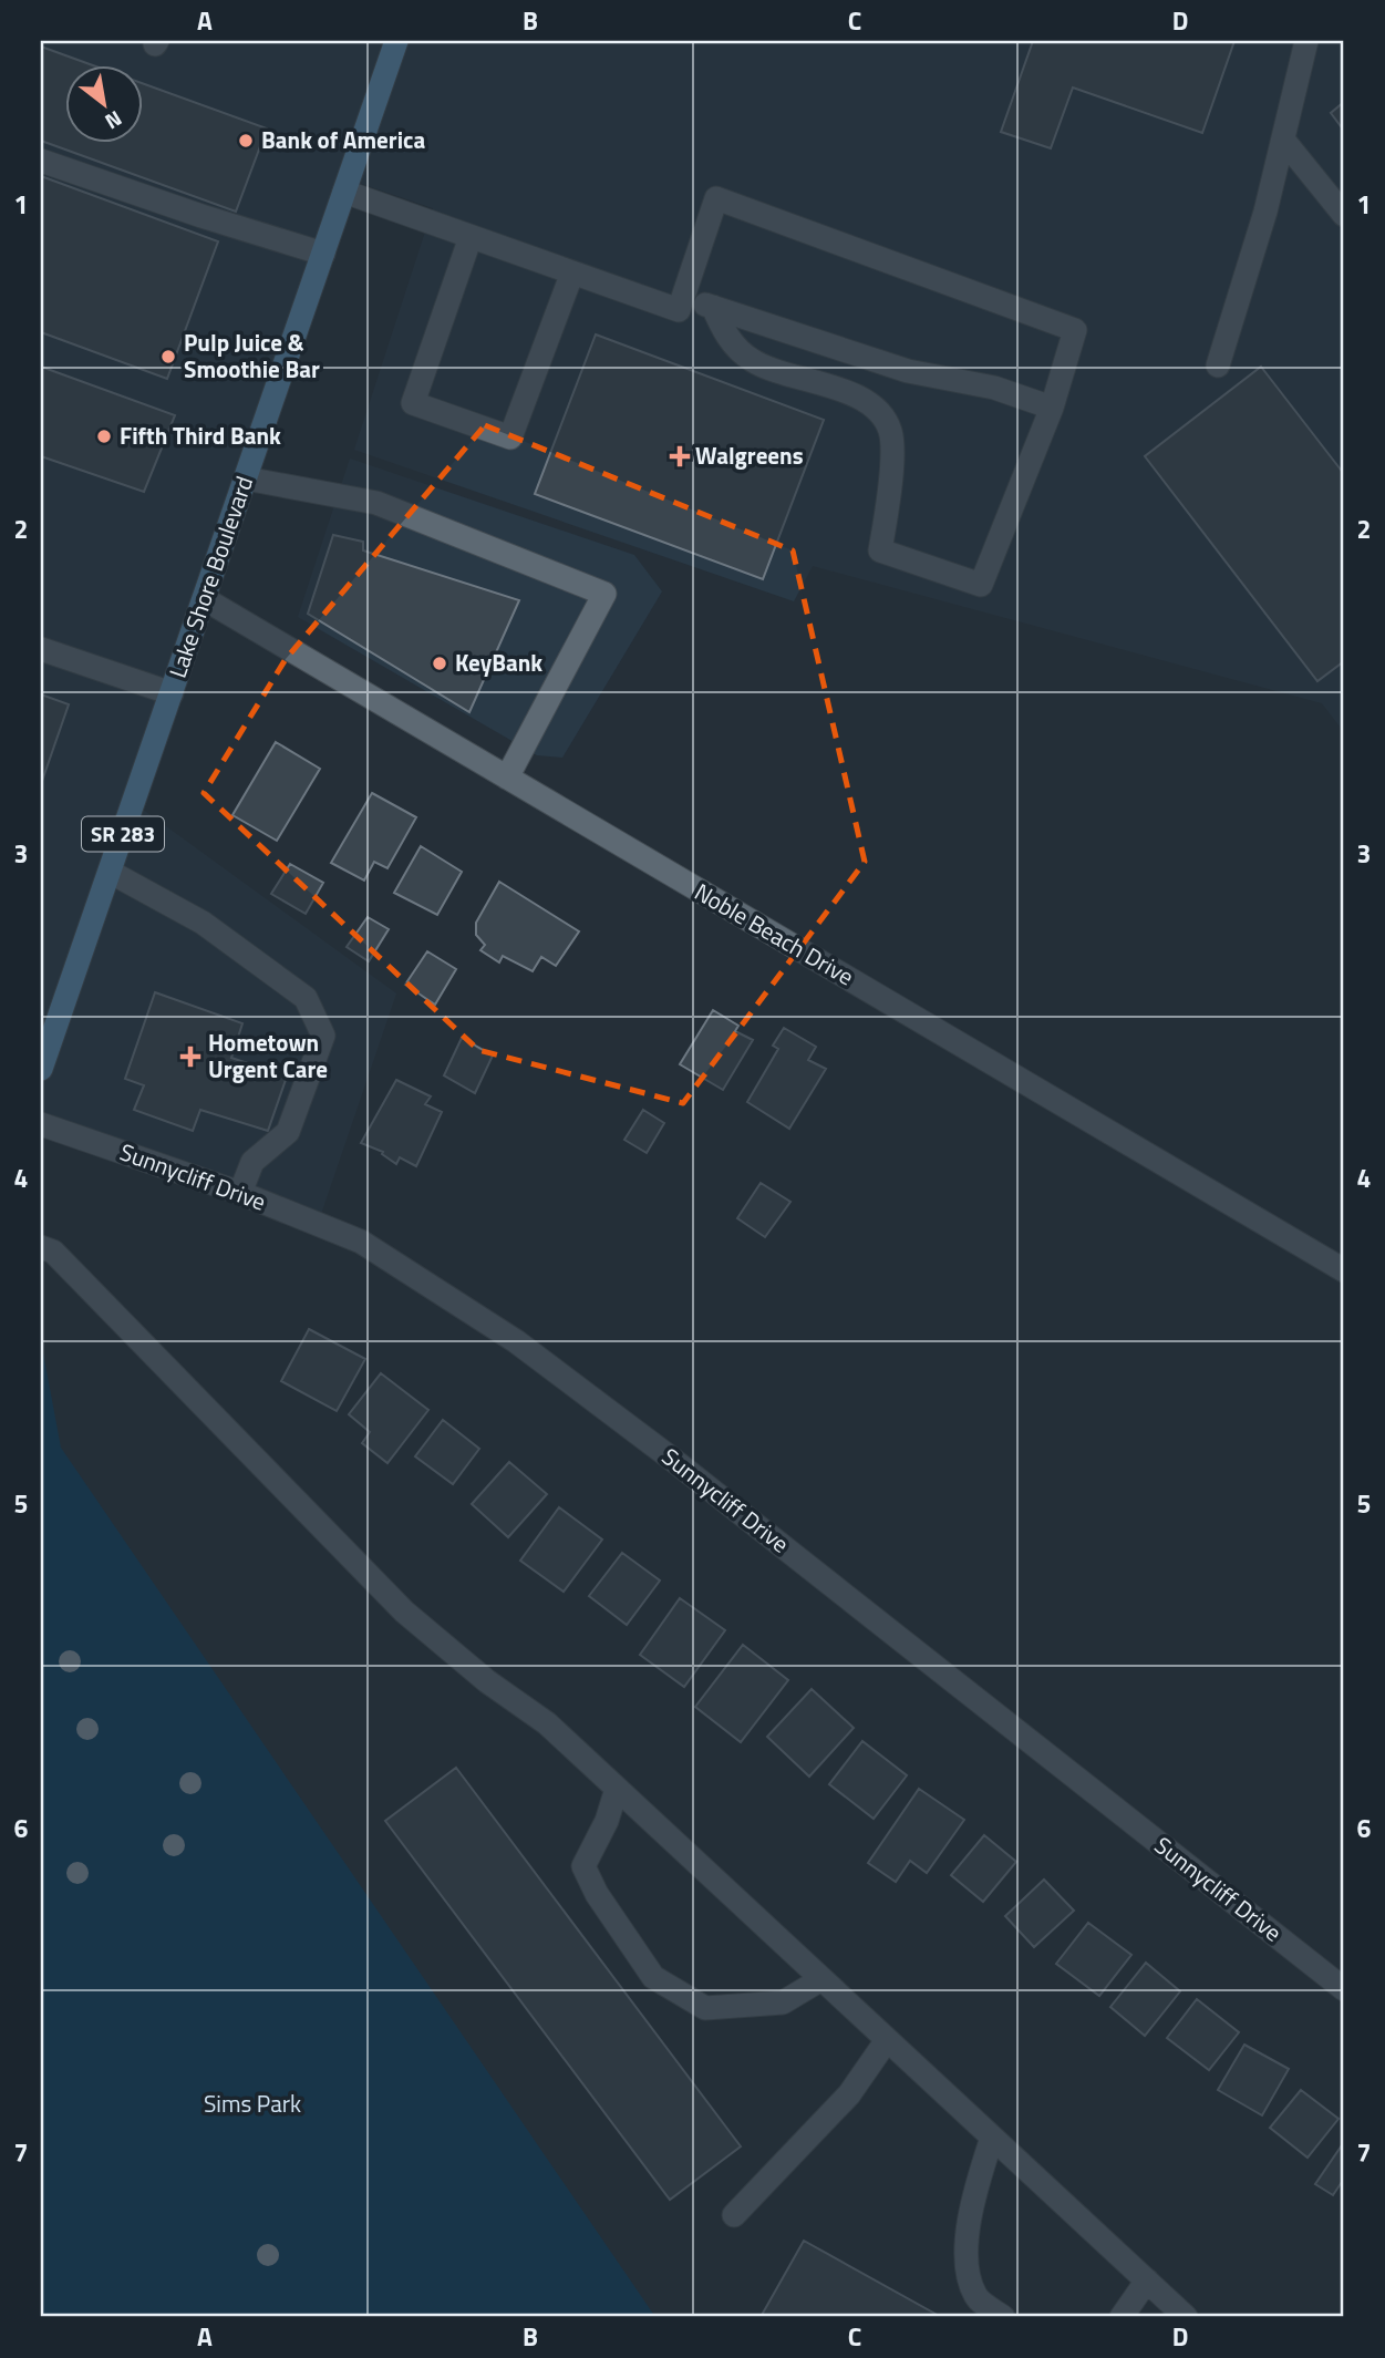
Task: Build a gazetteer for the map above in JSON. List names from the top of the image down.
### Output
{
  "streets": {
    "main road": ["Lake Shore Boulevard", "SR 283"],
    "street": ["Noble Beach Drive", "Sunnycliff Drive"]
  },
  "crossings": [
    ["Lake Shore Boulevard", "Noble Beach Drive"]
  ],
  "parks": ["Sims Park"],
  "places": {
    "other": [
      "Bank of America",
      "Pulp Juice & Smoothie Bar",
      "Fifth Third Bank",
      "KeyBank"
    ],
    "health": ["Walgreens", "Hometown Urgent Care"]
  },
  "north": "bottom right",
  "grid": {
    "columns": [
      "A",
      "B",
      "C",
      "D"
    ],
    "rows": [
      "1",
      "2",
      "3",
      "4",
      "5",
      "6",
      "7"
    ]
  }
}
